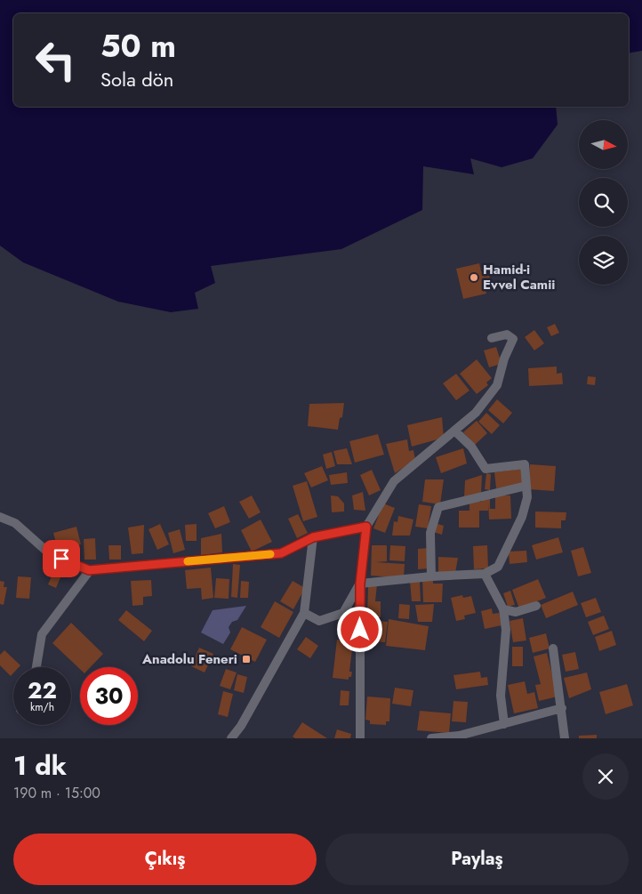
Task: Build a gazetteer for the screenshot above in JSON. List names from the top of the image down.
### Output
{
  "places": {
    "other": ["Hamid-i Evvel Camii"],
    "transit": ["Anadolu Feneri"]
  },
  "north": "right",
  "page": {
    "turn": ["50 m", "Sola dön"],
    "speed": "22 km/h",
    "limit": "30",
    "heading": ["1 dk", "190 m · 15:00"],
    "buttons": ["Çıkış", "Paylaş"]
  }
}
